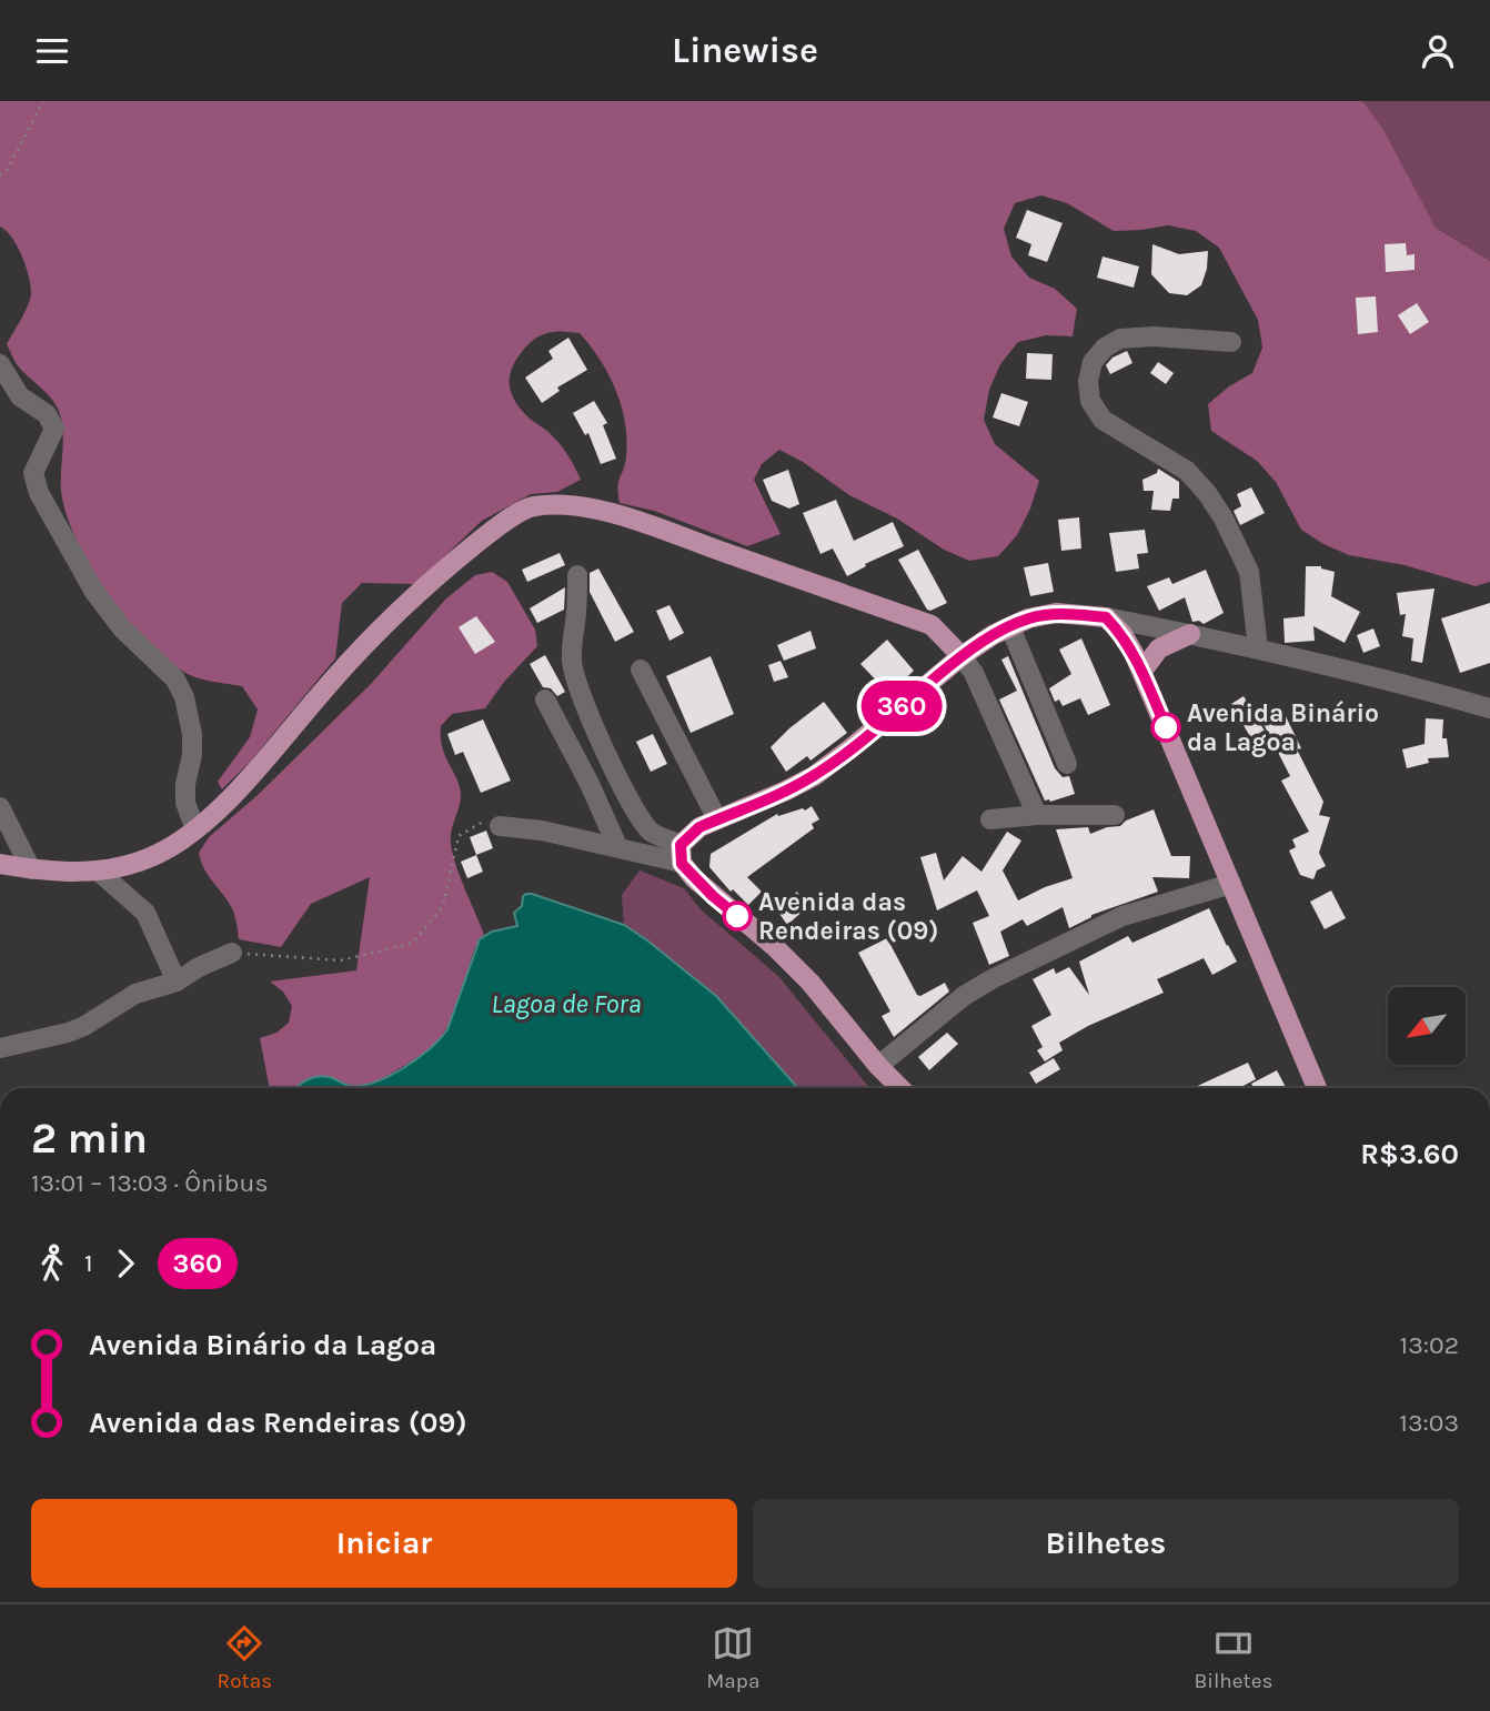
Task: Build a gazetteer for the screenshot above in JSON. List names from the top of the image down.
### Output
{
  "water": ["Lagoa de Fora"],
  "places": ["Avenida Binário da Lagoa", "Avenida das Rendeiras (09)"],
  "lines": ["bus line 360"],
  "north": "bottom left",
  "page": {
    "header": "Linewise",
    "on_map": "360",
    "heading": ["2 min", "13:01 – 13:03 · Ônibus", "R$3.60"],
    "legs": ["1", "360"],
    "list": [
      {
        "name": "Avenida Binário da Lagoa",
        "value": "13:02"
      },
      {
        "name": "Avenida das Rendeiras (09)",
        "value": "13:03"
      }
    ],
    "buttons": ["Iniciar", "Bilhetes"],
    "tabs": ["Rotas", "Mapa", "Bilhetes"]
  }
}
